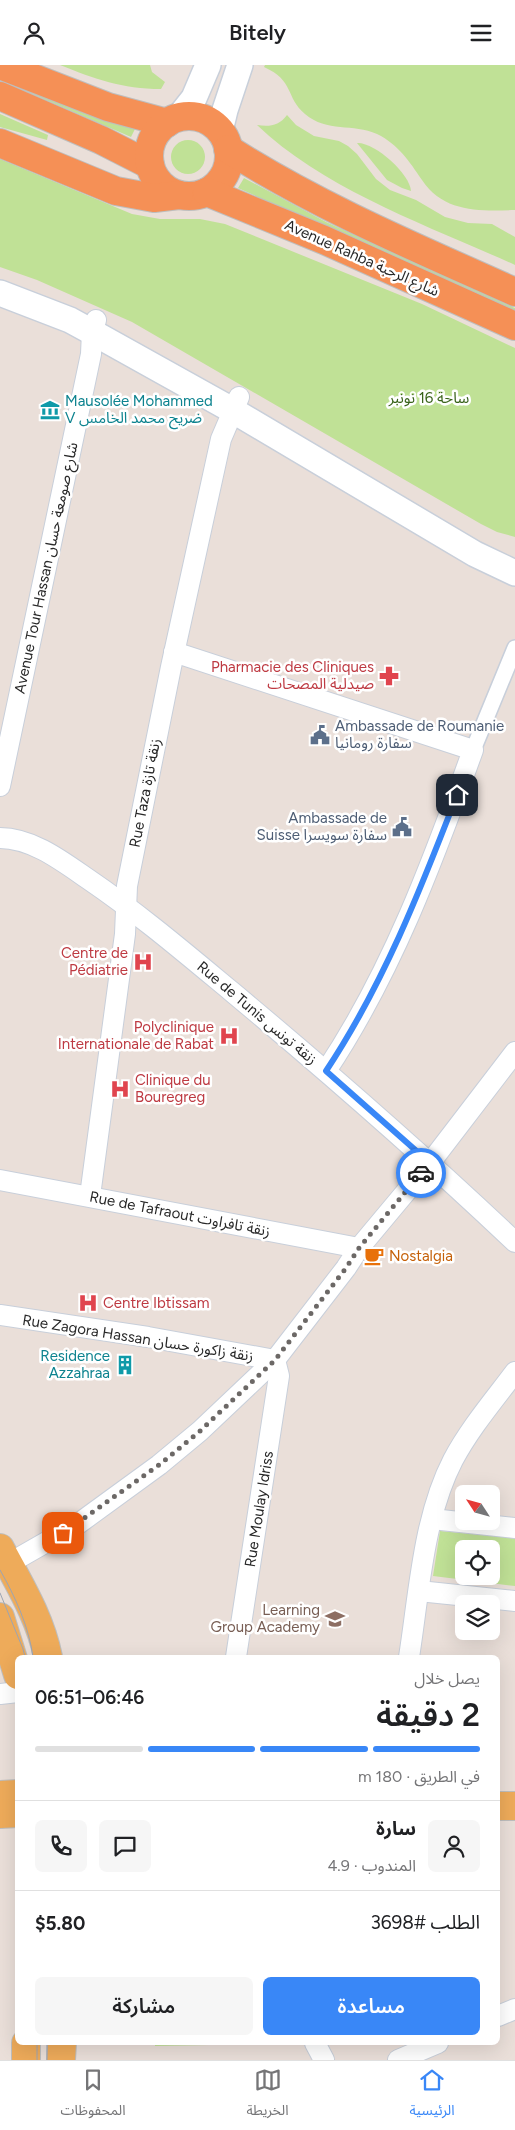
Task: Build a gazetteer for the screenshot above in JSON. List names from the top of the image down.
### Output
{
  "streets": {
    "highway": ["Avenue Rahba شارع الرحبة"],
    "street": [
      "Avenue Tour Hassan شارع صومعة حسان",
      "Rue Taza زنقة تازة",
      "Rue de Tunis زنقة تونس",
      "Rue de Tafraout زنقة تافراوت",
      "Rue Zagora Hassan زنقة زاكورة حسان",
      "Rue Moulay Idriss"
    ]
  },
  "crossings": [
    ["Rue Taza زنقة تازة", "Rue de Tunis زنقة تونس"],
    ["Rue Taza زنقة تازة", "Rue de Tafraout زنقة تافراوت"],
    ["Rue Zagora Hassan زنقة زاكورة حسان", "Rue Moulay Idriss"]
  ],
  "parks": ["ساحة 16 نونبر"],
  "places": {
    "museum": ["Mausolée Mohammed V ضريح محمد الخامس"],
    "pharmacy": ["Pharmacie des Cliniques صيدلية المصحات"],
    "public building": ["Ambassade de Roumanie سفارة رومانيا", "Ambassade de Suisse سفارة سويسرا"],
    "hospital": [
      "Centre de Pédiatrie",
      "Polyclinique Internationale de Rabat",
      "Clinique du Bouregreg",
      "Centre Ibtissam"
    ],
    "cafe": ["Nostalgia"],
    "building": ["Residence Azzahraa"],
    "school or university": ["Learning Group Academy"]
  },
  "north": "top left",
  "page": {
    "header": "Bitely",
    "heading": ["2 دقيقة", "يصل خلال", "06:46–06:51"],
    "panel": [
      "سارة",
      "المندوب · 4.9",
      "الطلب #3698",
      "$5.80"
    ],
    "bar": "في الطريق · 180 m",
    "buttons": ["مساعدة", "مشاركة"],
    "tabs": ["الرئيسية", "الخريطة", "المحفوظات"]
  }
}
